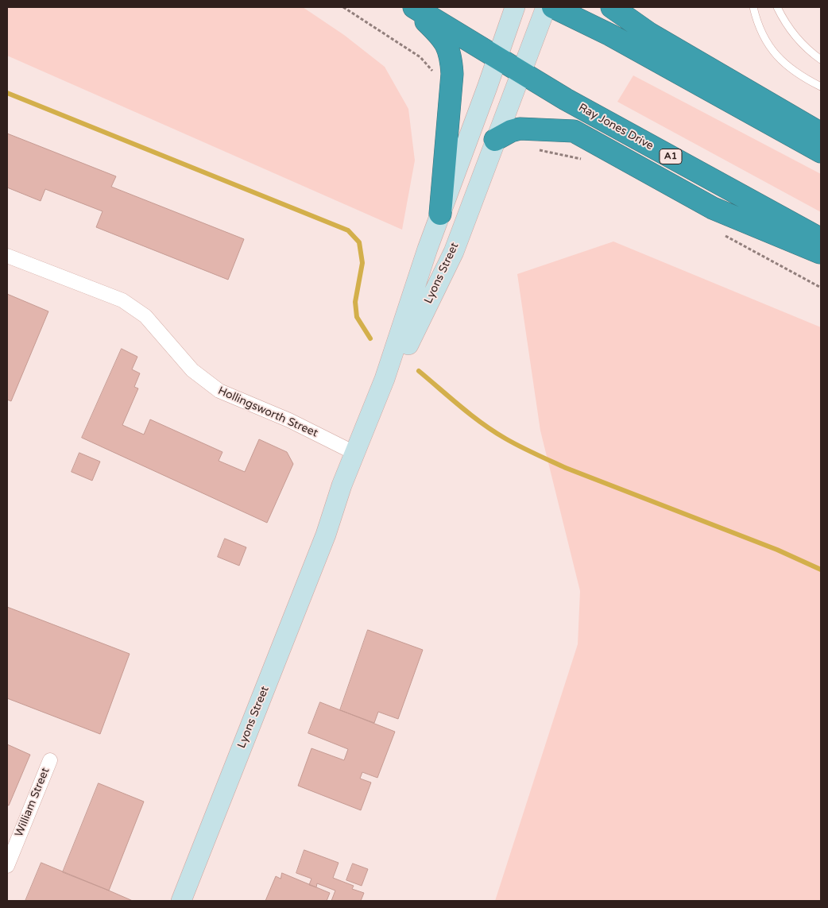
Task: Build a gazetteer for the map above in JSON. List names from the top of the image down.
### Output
{
  "streets": {
    "highway": ["Ray Jones Drive", "A1"],
    "street": ["Lyons Street", "Hollingsworth Street", "William Street"]
  },
  "crossings": [
    ["Ray Jones Drive", "Lyons Street"],
    ["Lyons Street", "Hollingsworth Street"]
  ]
}
